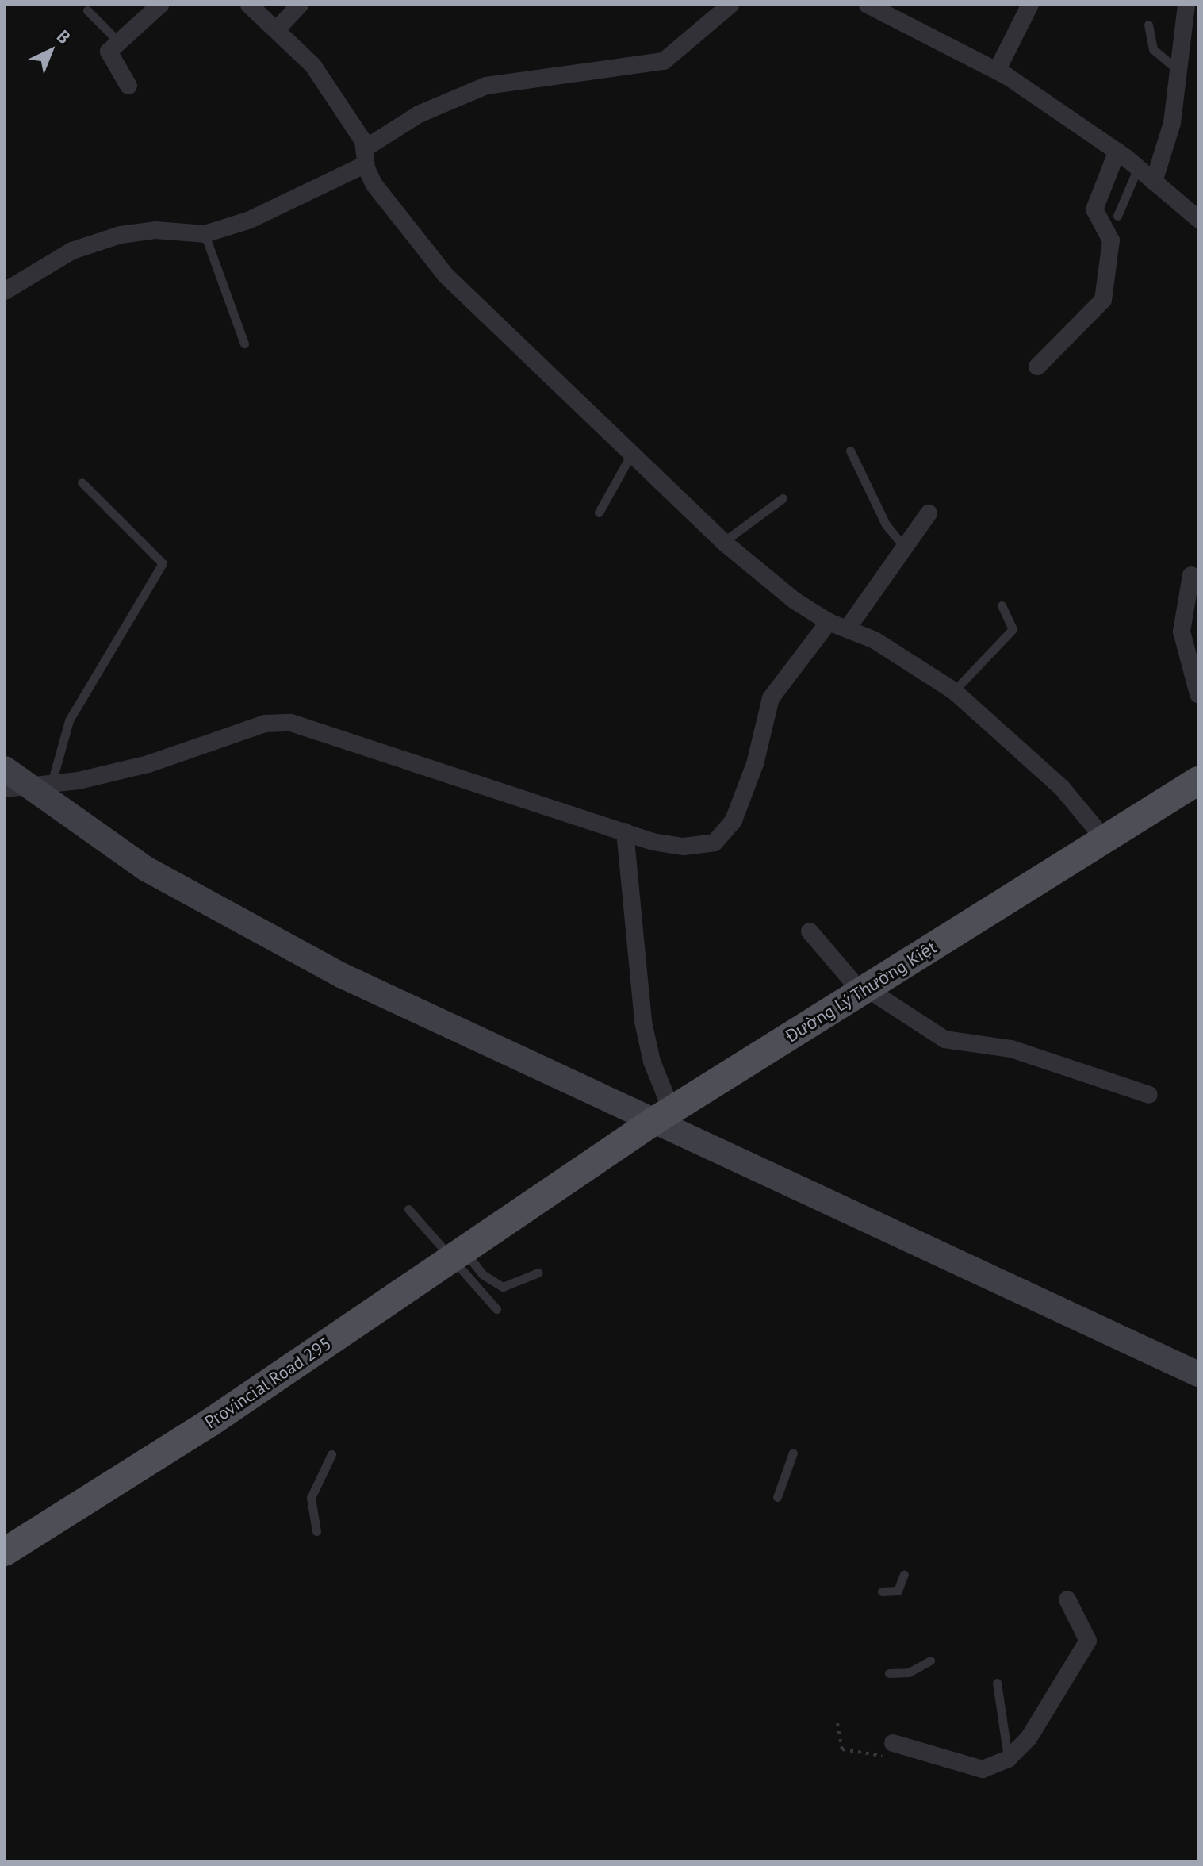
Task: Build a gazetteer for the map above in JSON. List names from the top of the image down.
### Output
{
  "streets": {
    "main road": ["Đường Lý Thường Kiệt", "Provincial Road 295"]
  },
  "crossings": [
    ["Đường Lý Thường Kiệt", "Provincial Road 295"]
  ],
  "north": "top right"
}
